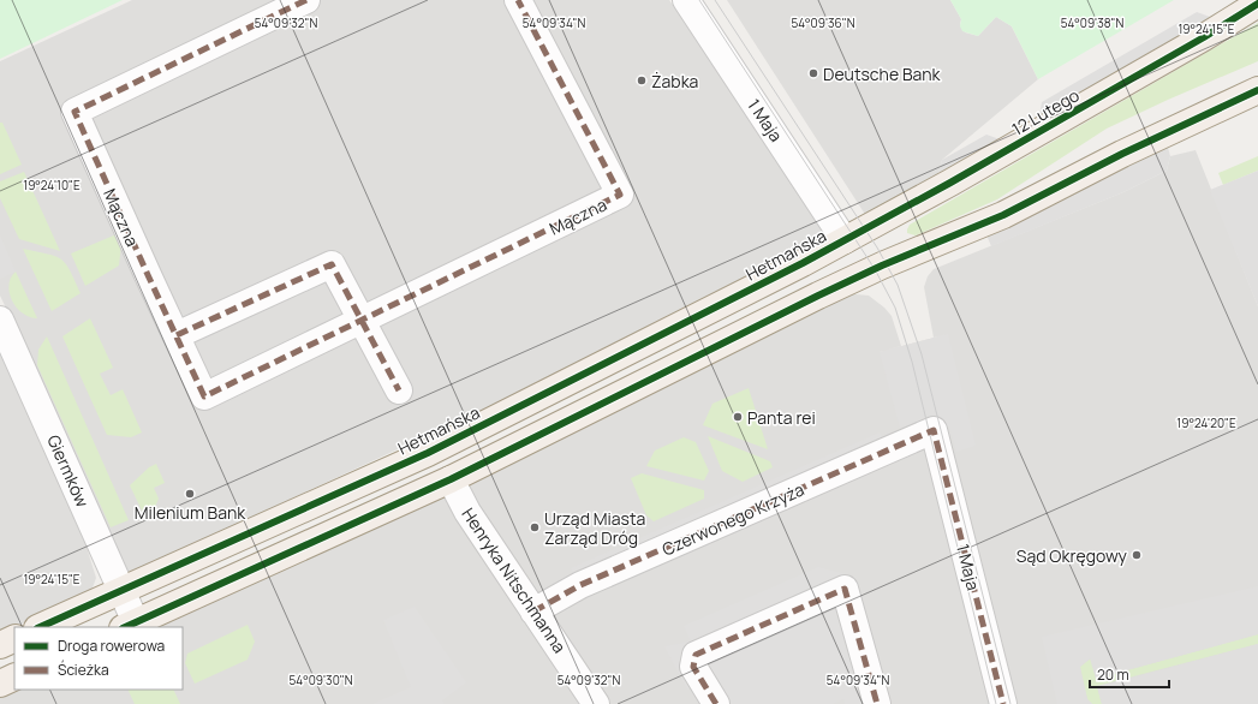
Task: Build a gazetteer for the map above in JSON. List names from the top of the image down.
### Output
{
  "streets": {
    "main road": ["12 Lutego", "Hetmańska"],
    "street": [
      "1 Maja",
      "Mączna",
      "Giermków",
      "Czerwonego Krzyża",
      "Henryka Nitschmanna"
    ]
  },
  "crossings": [
    ["12 Lutego", "1 Maja"],
    ["12 Lutego", "Hetmańska"],
    ["1 Maja", "Hetmańska"],
    ["1 Maja", "Czerwonego Krzyża"],
    ["Hetmańska", "Giermków"],
    ["Czerwonego Krzyża", "Henryka Nitschmanna"]
  ],
  "places": [
    "Deutsche Bank",
    "Żabka",
    "Panta rei",
    "Milenium Bank",
    "Urząd Miasta Zarząd Dróg",
    "Sąd Okręgowy"
  ],
  "legend": ["Droga rowerowa", "Ścieżka"],
  "scale_bar": "20 m",
  "coordinates": [
    "54°09'36\"N",
    "54°09'38\"N",
    "54°09'32\"N",
    "54°09'34\"N",
    "19°24'15\"E",
    "19°24'10\"E",
    "19°24'20\"E",
    "54°09'30\"N"
  ]
}
